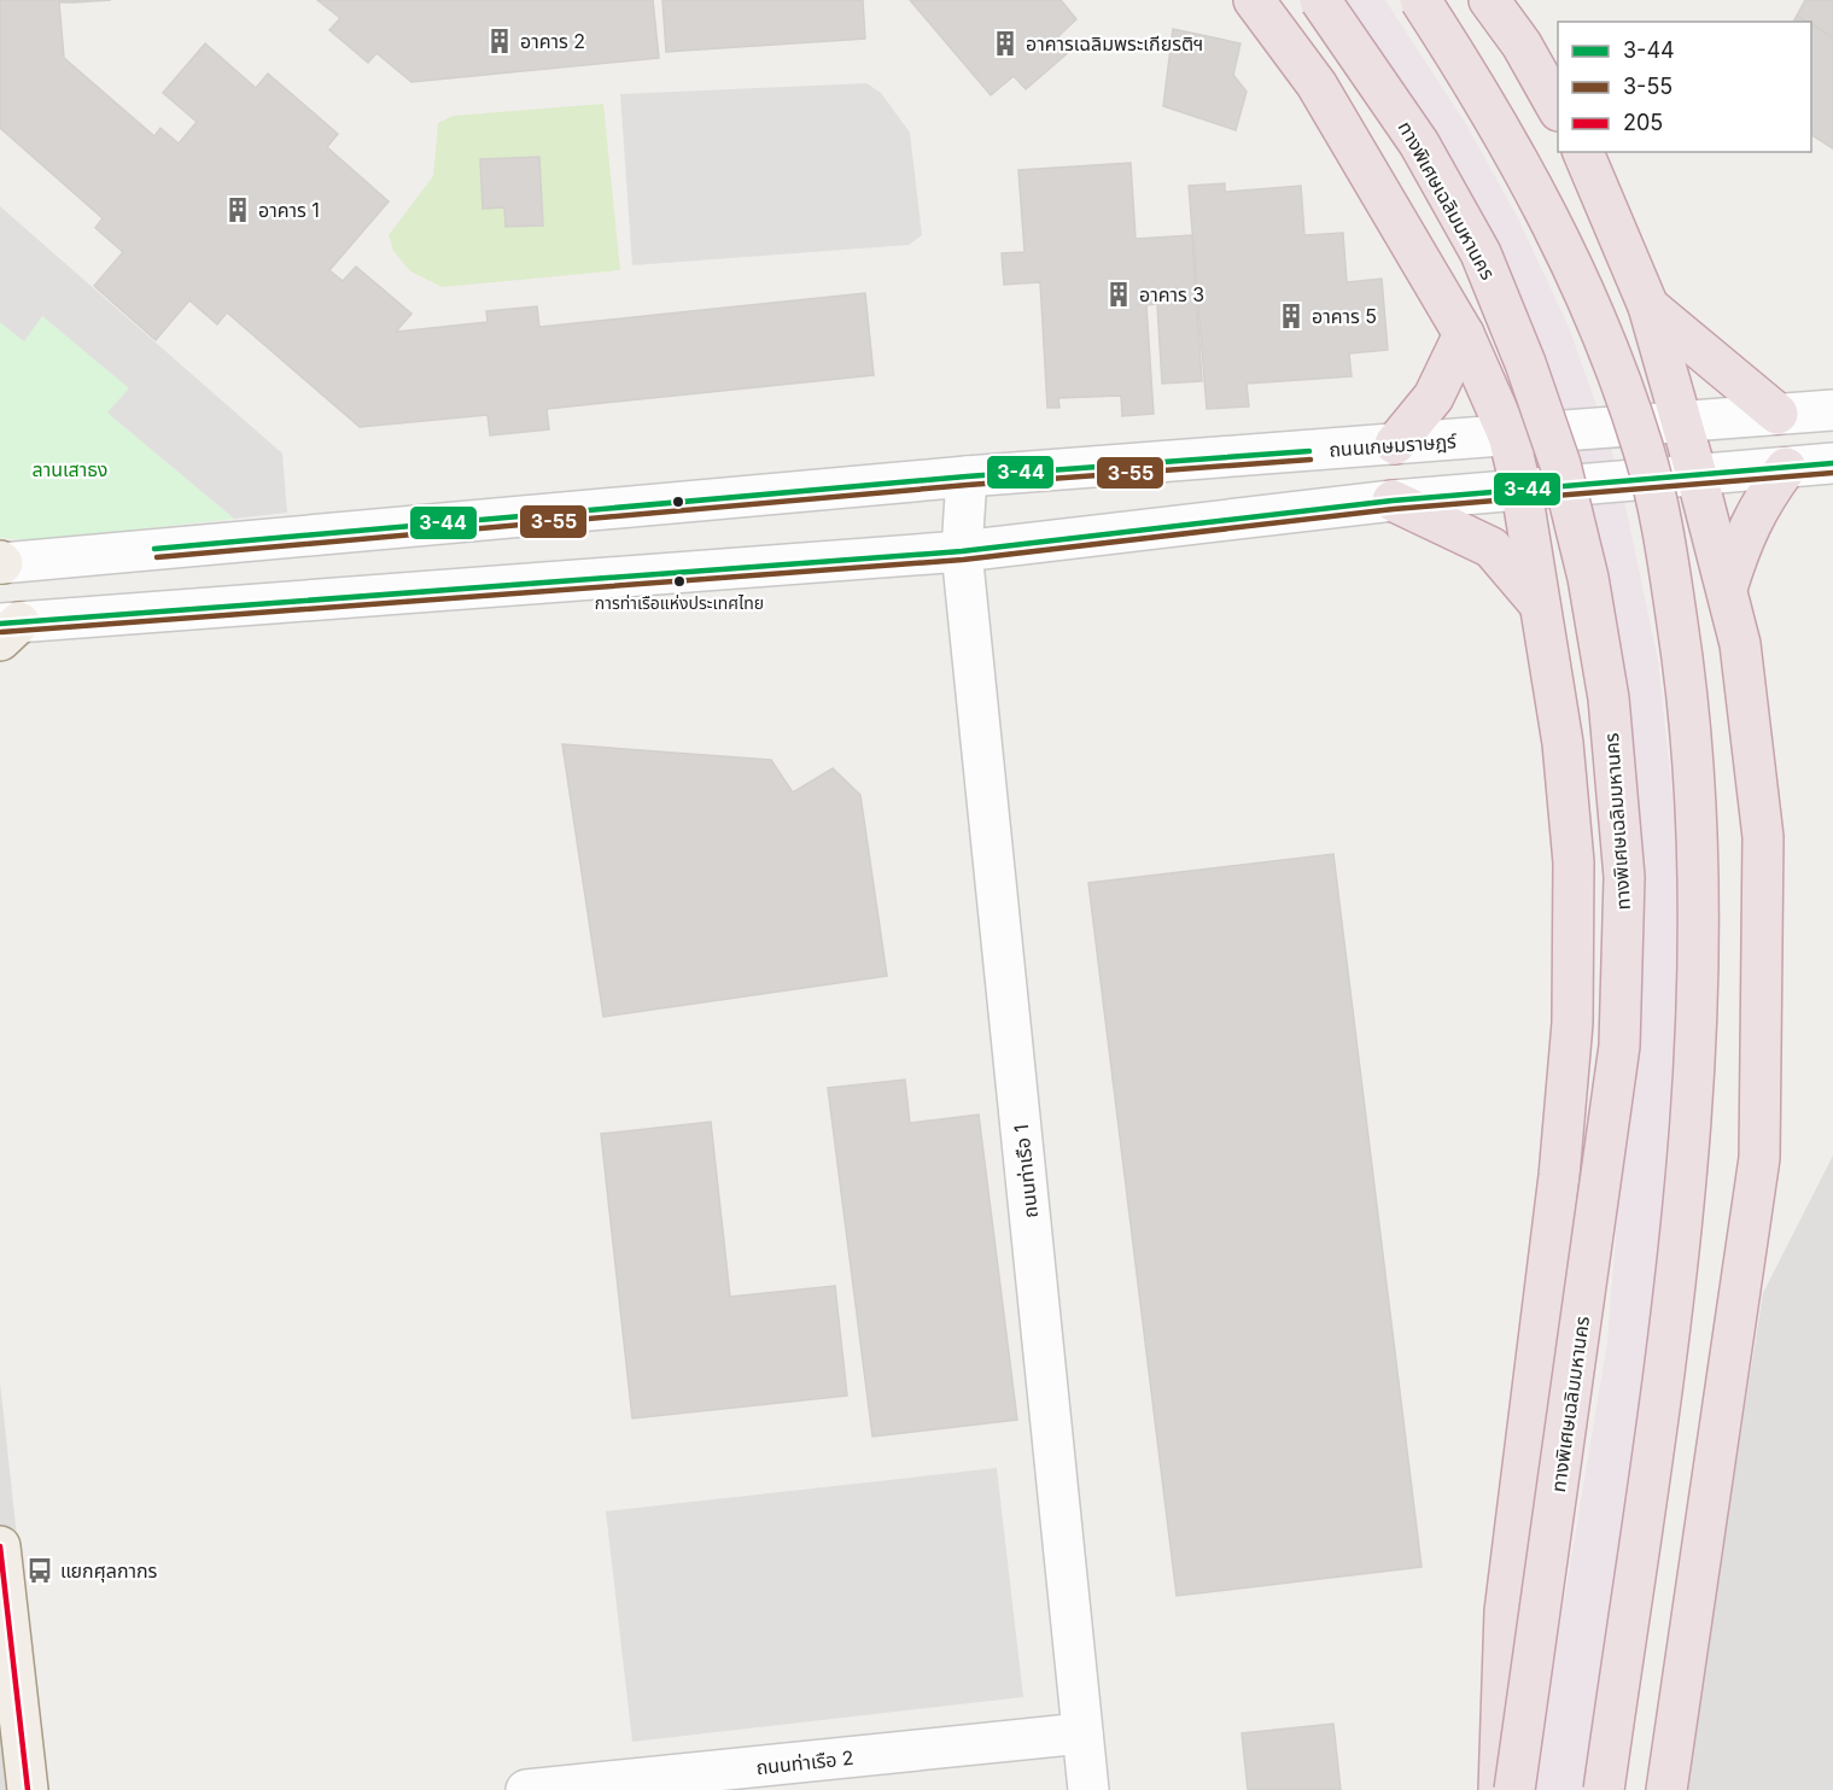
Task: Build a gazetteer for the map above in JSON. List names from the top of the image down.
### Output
{
  "streets": {
    "highway": ["ทางพิเศษเฉลิมมหานคร"],
    "street": ["ถนนเกษมราษฎร์", "ถนนท่าเรือ 1", "ถนนท่าเรือ 2"]
  },
  "crossings": [
    ["ถนนเกษมราษฎร์", "ถนนท่าเรือ 1"],
    ["ถนนท่าเรือ 1", "ถนนท่าเรือ 2"]
  ],
  "parks": ["ลานเสาธง"],
  "places": {
    "building": [
      "อาคาร 2",
      "อาคารเฉลิมพระเกียรติฯ",
      "อาคาร 1",
      "อาคาร 3",
      "อาคาร 5"
    ],
    "other": ["การท่าเรือแห่งประเทศไทย"],
    "bus stop": ["แยกศุลกากร"]
  },
  "lines": ["transit line 3-44", "transit line 3-55", "transit line 205"],
  "legend": ["3-44", "3-55", "205"]
}
